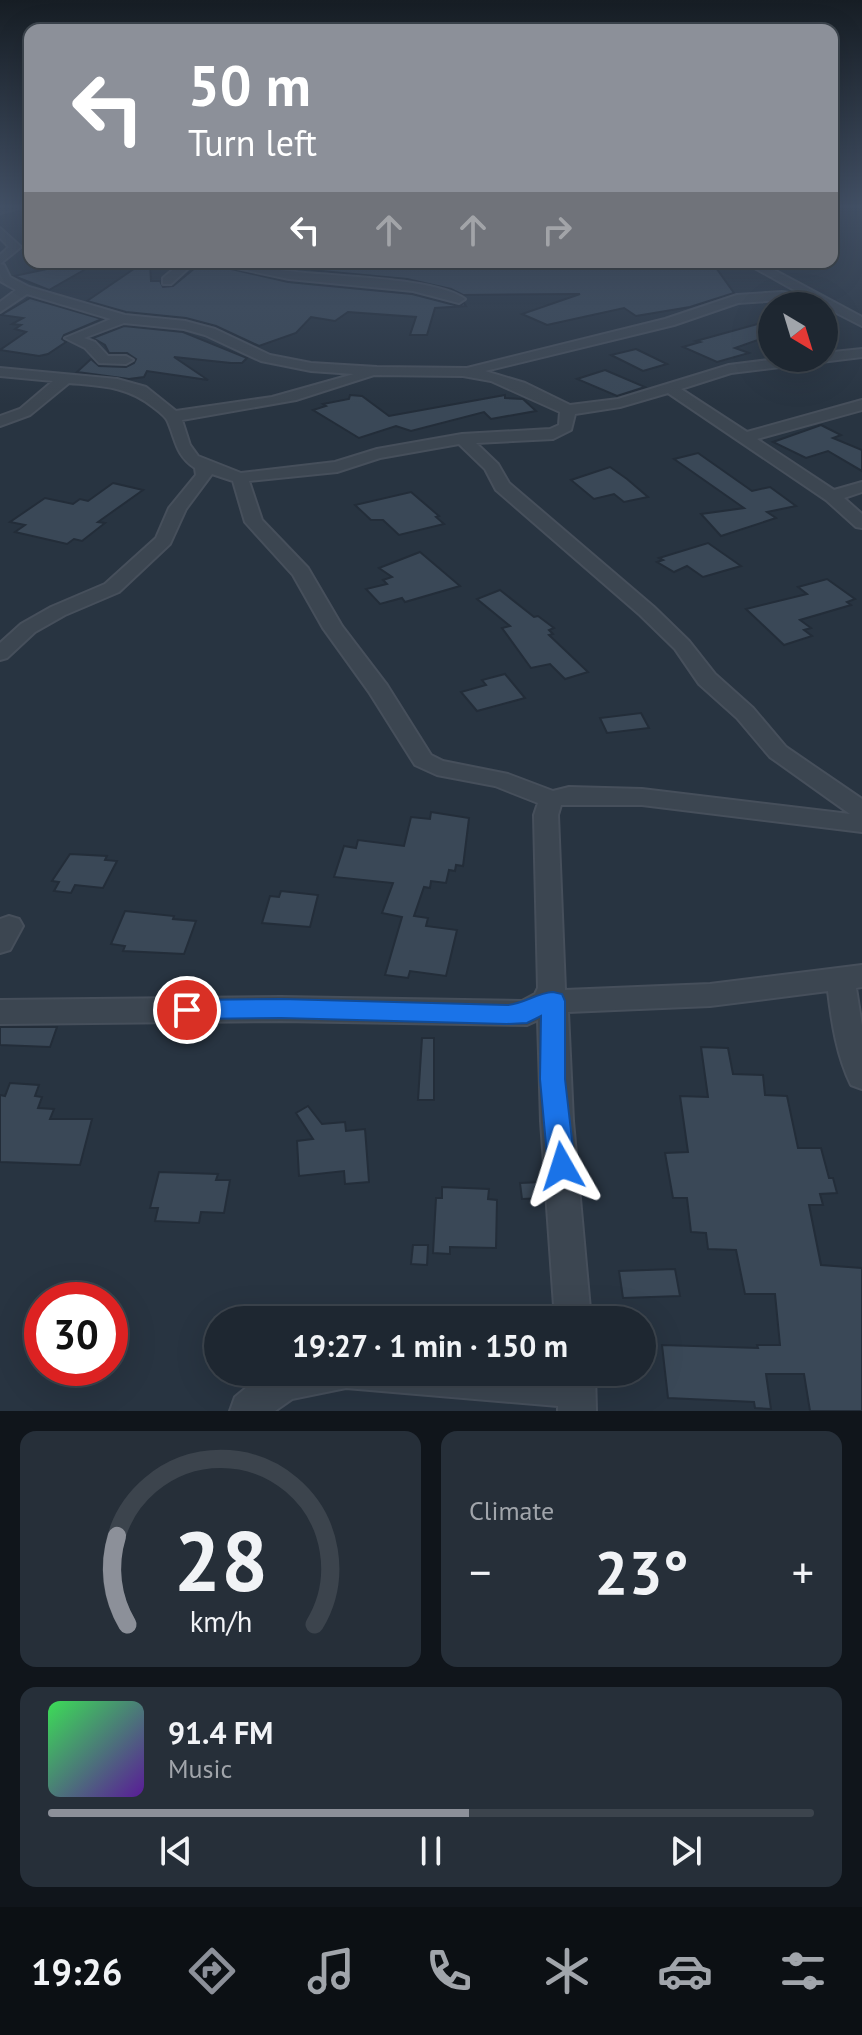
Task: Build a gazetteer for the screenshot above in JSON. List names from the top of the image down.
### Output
{
  "north": "bottom right",
  "page": {
    "turn": ["50 m", "Turn left"],
    "limit": "30",
    "trip": "19:27 · 1 min · 150 m",
    "tile": "Climate",
    "heat": ["−", "23°", "+"],
    "song": ["91.4 FM", "Music"],
    "tabs": "19:26",
    "gauge": ["28", "km/h"]
  }
}
